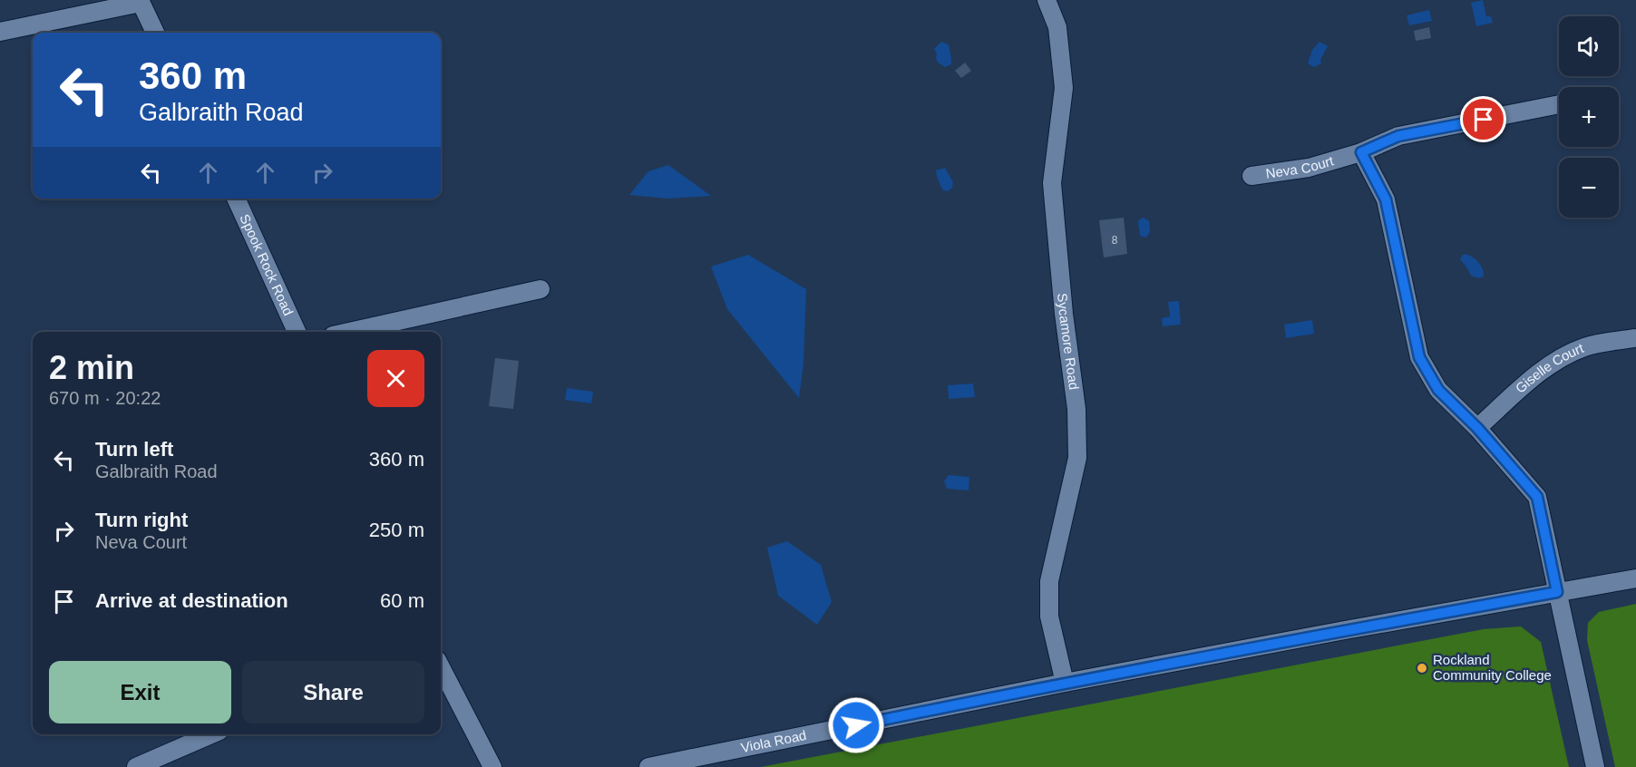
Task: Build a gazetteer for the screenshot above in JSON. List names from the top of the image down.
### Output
{
  "streets": {
    "street": [
      "Neva Court",
      "Spook Rock Road",
      "Sycamore Road",
      "Giselle Court",
      "Viola Road"
    ]
  },
  "crossings": [
    ["Sycamore Road", "Viola Road"]
  ],
  "places": ["Rockland Community College"],
  "house_numbers": ["8"],
  "page": {
    "map_buttons": ["+", "−"],
    "turn": ["360 m", "Galbraith Road"],
    "heading": ["2 min", "670 m · 20:22"],
    "list": [
      {
        "name": "Turn left",
        "note": "Galbraith Road",
        "value": "360 m"
      },
      {
        "name": "Turn right",
        "note": "Neva Court",
        "value": "250 m"
      },
      {
        "name": "Arrive at destination",
        "value": "60 m"
      }
    ],
    "buttons": ["Exit", "Share"]
  }
}
